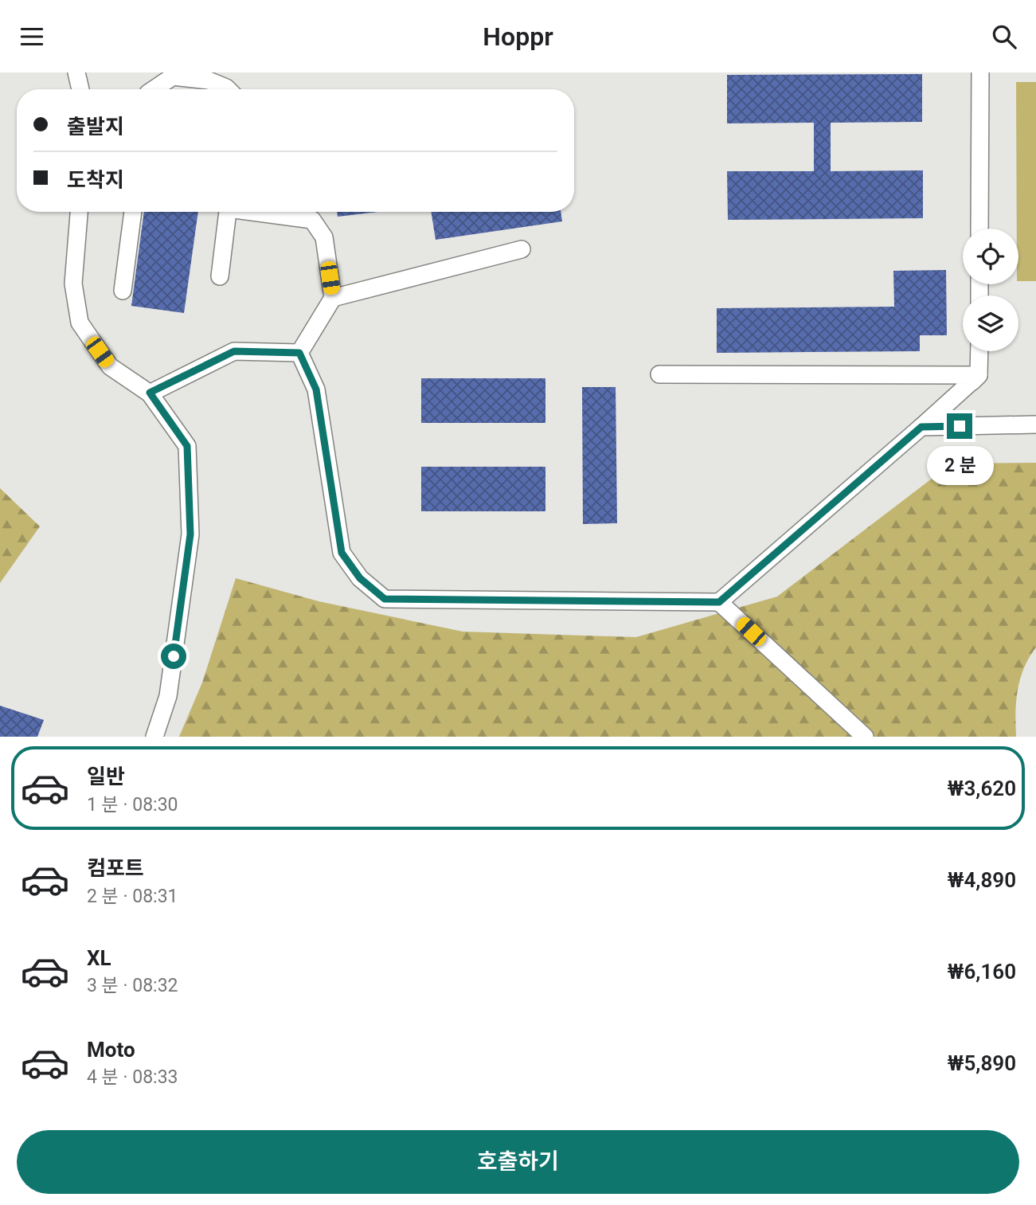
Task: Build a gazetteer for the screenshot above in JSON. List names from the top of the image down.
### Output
{
  "page": {
    "header": "Hoppr",
    "banner": ["출발지", "도착지"],
    "bubble": "2 분",
    "list": [
      {
        "name": "일반",
        "note": "1 분 · 08:30",
        "value": "₩3,620"
      },
      {
        "name": "컴포트",
        "note": "2 분 · 08:31",
        "value": "₩4,890"
      },
      {
        "name": "XL",
        "note": "3 분 · 08:32",
        "value": "₩6,160"
      },
      {
        "name": "Moto",
        "note": "4 분 · 08:33",
        "value": "₩5,890"
      }
    ],
    "buttons": "호출하기"
  }
}
